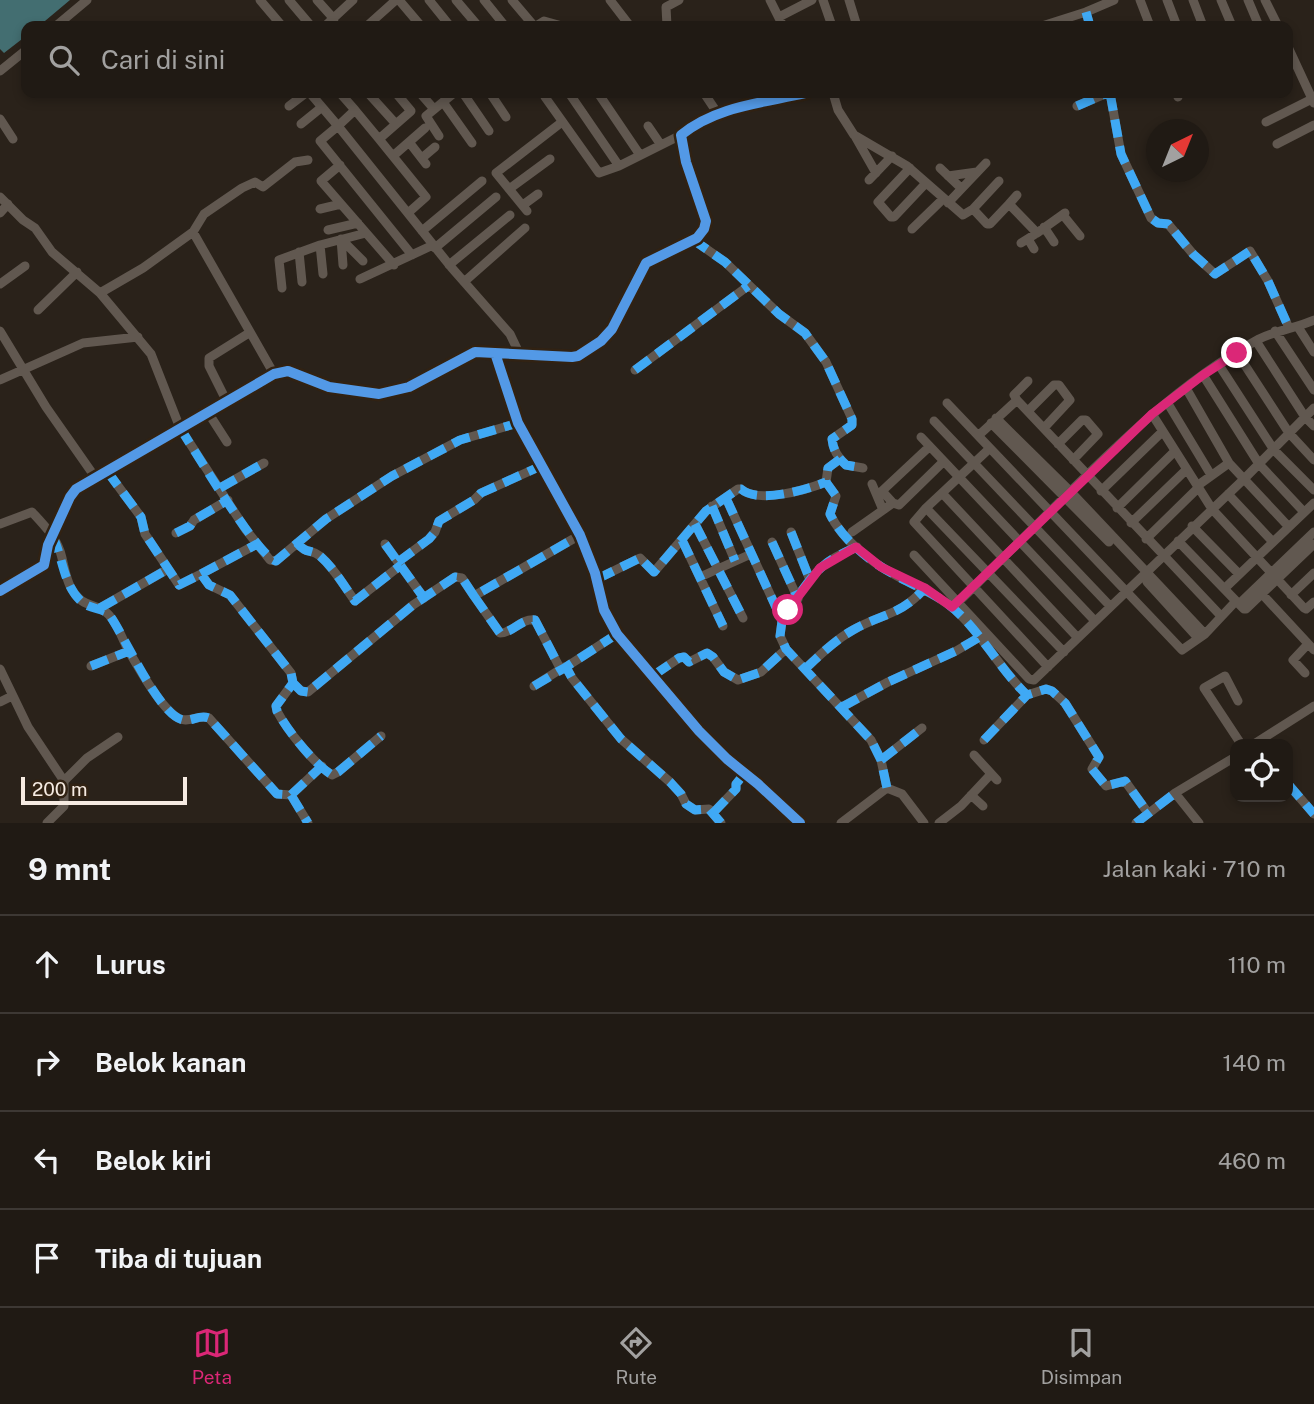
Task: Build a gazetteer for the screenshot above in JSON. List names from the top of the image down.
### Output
{
  "scale_bar": "200 m",
  "north": "top right",
  "page": {
    "search": "Cari di sini",
    "scale": "200 m",
    "heading": ["9 mnt", "Jalan kaki · 710 m"],
    "list": [
      ["Lurus", "110 m"],
      ["Belok kanan", "140 m"],
      ["Belok kiri", "460 m"],
      "Tiba di tujuan"
    ],
    "nav": ["Peta", "Rute", "Disimpan"]
  }
}
